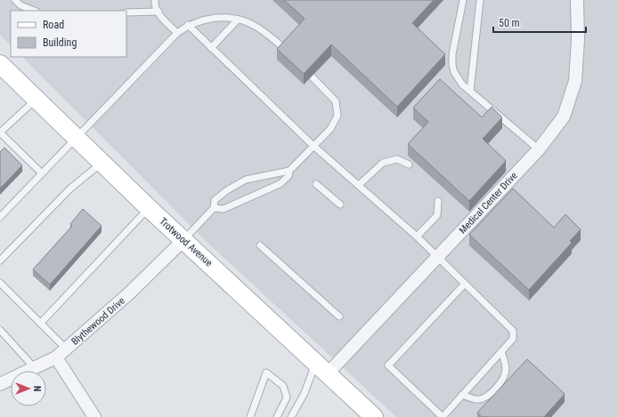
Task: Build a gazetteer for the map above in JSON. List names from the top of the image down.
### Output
{
  "streets": {
    "main road": ["Trotwood Avenue"],
    "street": ["Medical Center Drive", "Blythewood Drive"]
  },
  "crossings": [
    ["Medical Center Drive", "Trotwood Avenue"],
    ["Trotwood Avenue", "Blythewood Drive"]
  ],
  "legend": ["Road", "Building"],
  "scale_bar": "50 m",
  "north": "right"
}
